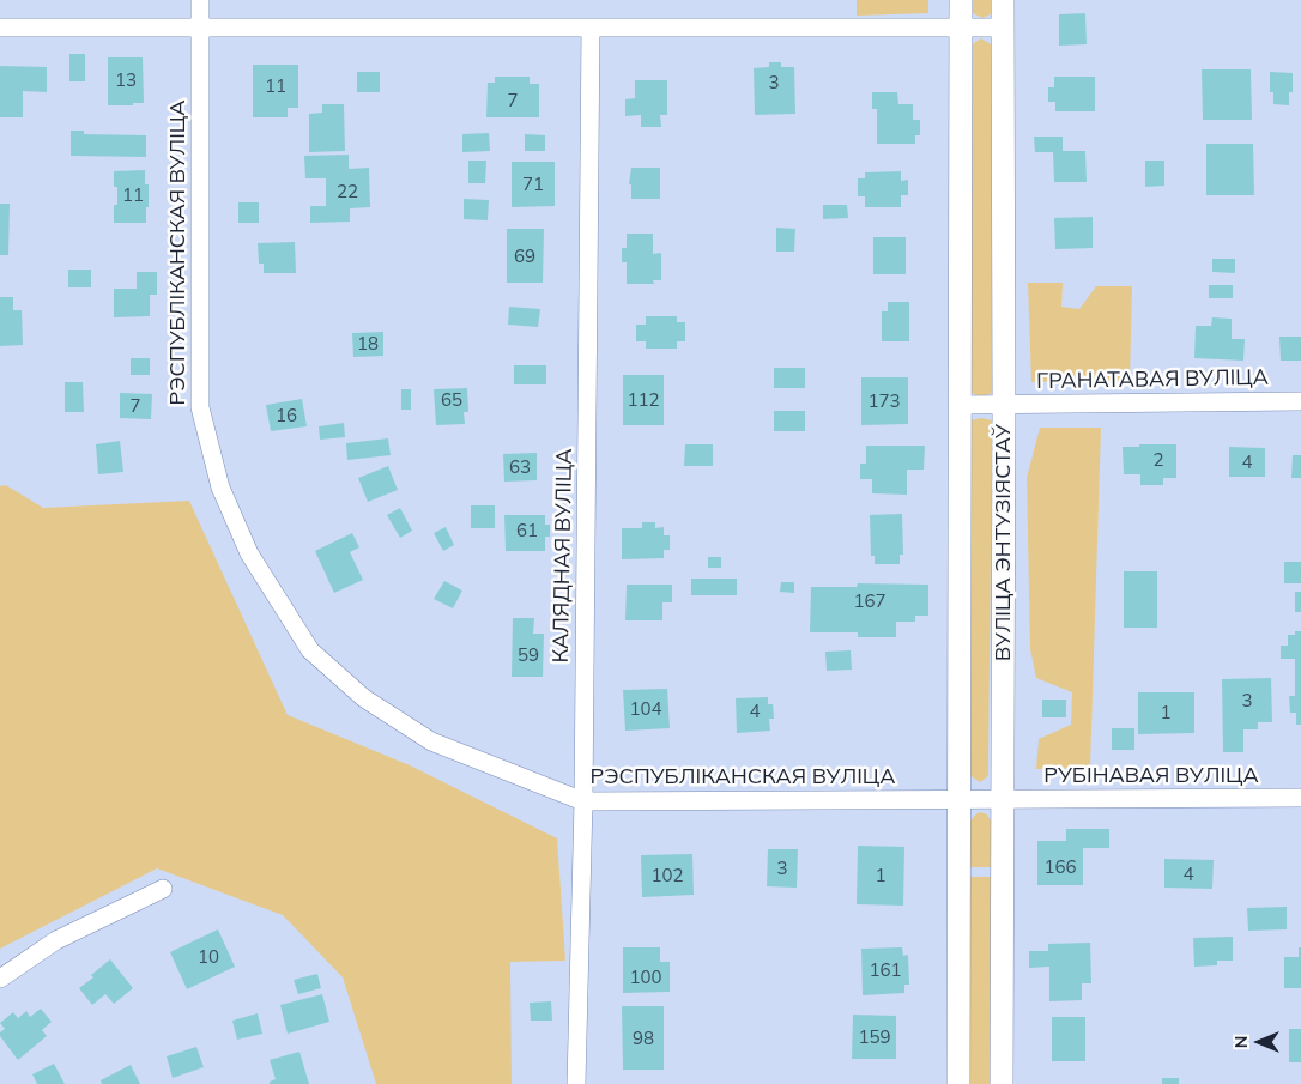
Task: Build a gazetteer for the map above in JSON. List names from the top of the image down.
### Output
{
  "streets": {
    "street": [
      "РЭСПУБЛІКАНСКАЯ ВУЛІЦА",
      "ГРАНАТАВАЯ ВУЛІЦА",
      "ВУЛІЦА ЭНТУЗІЯСТАЎ",
      "КАЛЯДНАЯ ВУЛІЦА",
      "РУБІНАВАЯ ВУЛІЦА"
    ]
  },
  "crossings": [
    ["РЭСПУБЛІКАНСКАЯ ВУЛІЦА", "ВУЛІЦА ЭНТУЗІЯСТАЎ"],
    ["РЭСПУБЛІКАНСКАЯ ВУЛІЦА", "КАЛЯДНАЯ ВУЛІЦА"],
    ["РЭСПУБЛІКАНСКАЯ ВУЛІЦА", "РУБІНАВАЯ ВУЛІЦА"],
    ["ГРАНАТАВАЯ ВУЛІЦА", "ВУЛІЦА ЭНТУЗІЯСТАЎ"],
    ["ВУЛІЦА ЭНТУЗІЯСТАЎ", "РУБІНАВАЯ ВУЛІЦА"]
  ],
  "house_numbers": [
    "13",
    "3",
    "11",
    "7",
    "71",
    "22",
    "11",
    "69",
    "18",
    "65",
    "112",
    "173",
    "7",
    "16",
    "2",
    "4",
    "63",
    "61",
    "167",
    "59",
    "3",
    "104",
    "4",
    "1",
    "166",
    "3",
    "4",
    "102",
    "1",
    "10",
    "161",
    "100",
    "159",
    "98"
  ],
  "north": "left"
}
